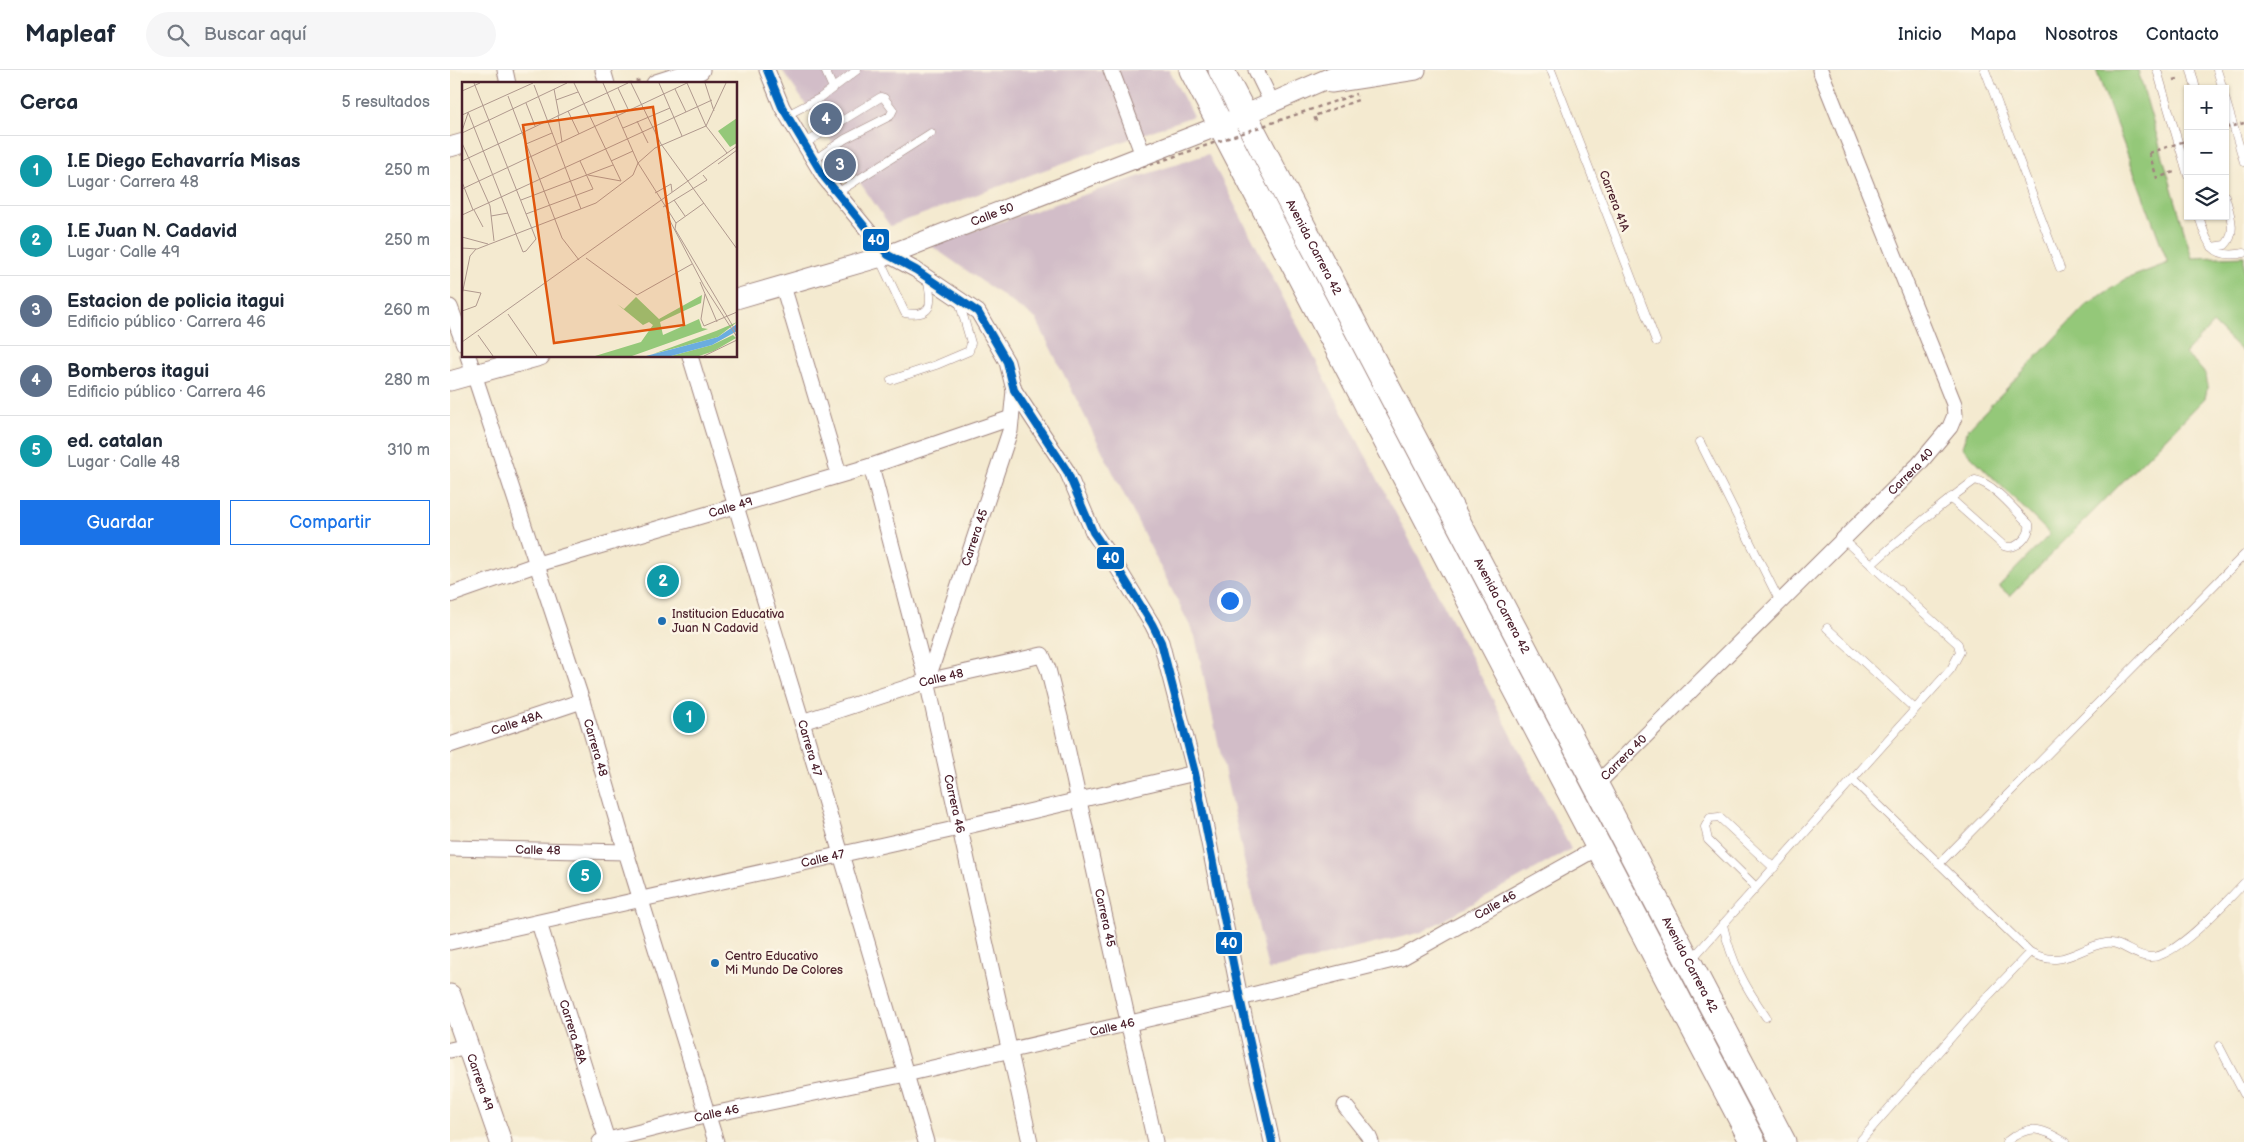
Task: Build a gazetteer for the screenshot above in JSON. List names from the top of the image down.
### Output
{
  "streets": {
    "highway": ["Avenida Carrera 42"],
    "main road": ["Carrera 49"],
    "street": [
      "Calle 50",
      "Carrera 40",
      "Calle 49",
      "Carrera 45",
      "Calle 48",
      "Calle 48A",
      "Carrera 48",
      "Carrera 47",
      "Carrera 46",
      "Calle 47",
      "Calle 46",
      "Carrera 48A"
    ],
    "lane": ["Carrera 41A"]
  },
  "crossings": [
    ["Calle 50", "Avenida Carrera 42"],
    ["Avenida Carrera 42", "Carrera 40"],
    ["Avenida Carrera 42", "Calle 46"],
    ["Calle 49", "Carrera 45"],
    ["Calle 49", "Carrera 48"],
    ["Calle 49", "Carrera 47"],
    ["Calle 49", "Carrera 46"],
    ["Carrera 45", "Calle 48"],
    ["Carrera 45", "Carrera 46"],
    ["Carrera 45", "Calle 47"],
    ["Carrera 45", "Calle 46"],
    ["Calle 48", "Carrera 48"],
    ["Calle 48", "Carrera 47"],
    ["Calle 48", "Carrera 46"],
    ["Calle 48A", "Carrera 48"],
    ["Carrera 48", "Calle 47"],
    ["Carrera 48", "Calle 46"],
    ["Carrera 47", "Calle 47"],
    ["Carrera 47", "Calle 46"],
    ["Carrera 46", "Calle 47"],
    ["Carrera 46", "Calle 46"],
    ["Calle 47", "Carrera 48A"],
    ["Calle 46", "Carrera 48A"]
  ],
  "places": ["Institucion Educativa Juan N Cadavid", "Centro Educativo Mi Mundo De Colores"],
  "lines": ["transit line 40"],
  "page": {
    "header": "Mapleaf",
    "search": "Buscar aquí",
    "nav": [
      "Inicio",
      "Mapa",
      "Nosotros",
      "Contacto"
    ],
    "heading": ["Cerca", "5 resultados"],
    "map_buttons": ["+", "−"],
    "pins": [
      "4",
      "3",
      "2",
      "1",
      "5"
    ],
    "list": [
      {
        "mark": "1",
        "name": "I.E Diego Echavarría Misas",
        "note": "Lugar · Carrera 48",
        "value": "250 m"
      },
      {
        "mark": "2",
        "name": "I.E Juan N. Cadavid",
        "note": "Lugar · Calle 49",
        "value": "250 m"
      },
      {
        "mark": "3",
        "name": "Estacion de policia itagui",
        "note": "Edificio público · Carrera 46",
        "value": "260 m"
      },
      {
        "mark": "4",
        "name": "Bomberos itagui",
        "note": "Edificio público · Carrera 46",
        "value": "280 m"
      },
      {
        "mark": "5",
        "name": "ed. catalan",
        "note": "Lugar · Calle 48",
        "value": "310 m"
      }
    ],
    "buttons": ["Guardar", "Compartir"]
  }
}
